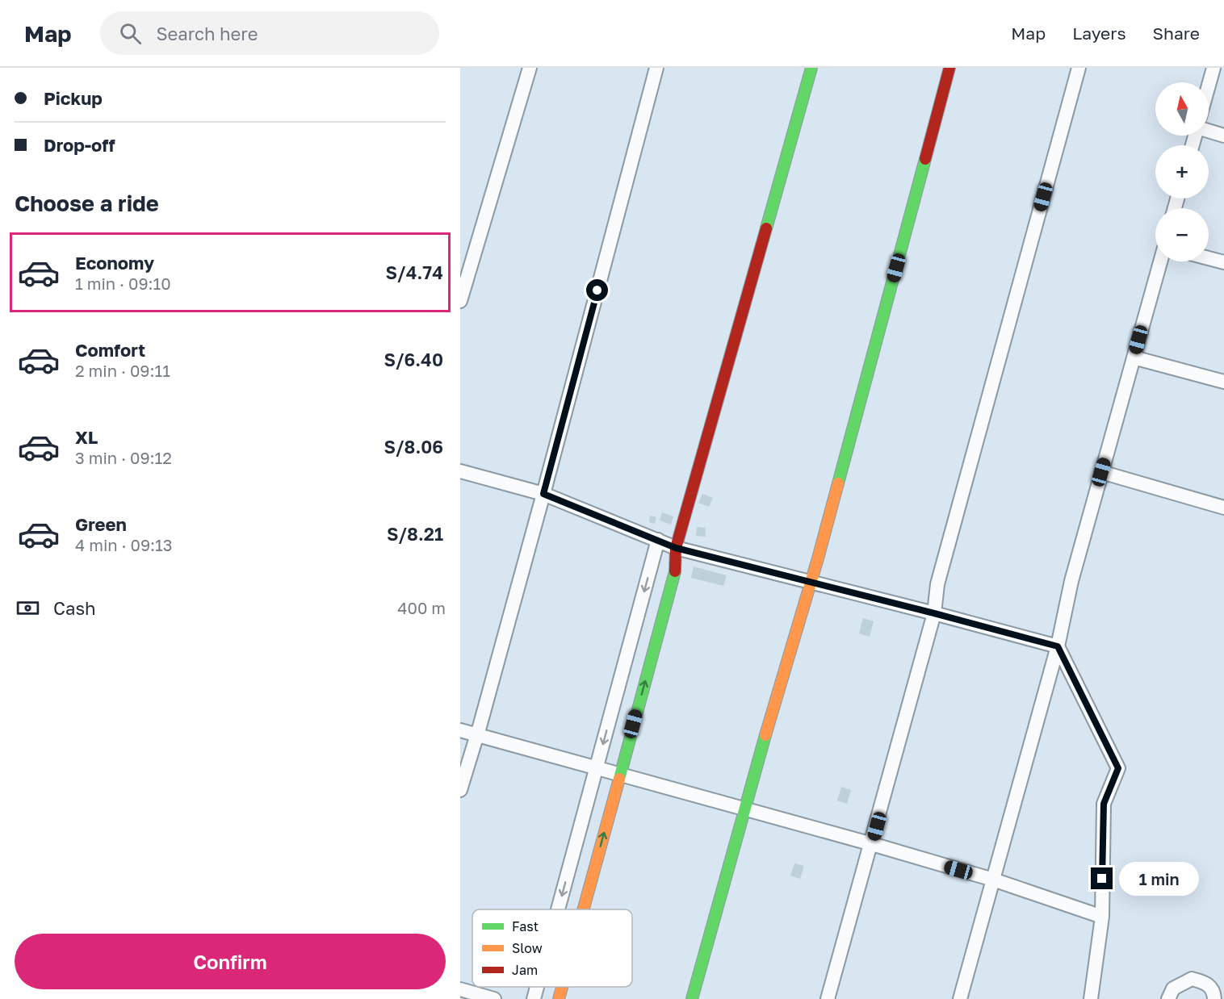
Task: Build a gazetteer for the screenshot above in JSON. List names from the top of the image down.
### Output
{
  "legend": ["Fast", "Slow", "Jam"],
  "north": "top",
  "page": {
    "header": "Map",
    "search": "Search here",
    "nav": ["Map", "Layers", "Share"],
    "banner": ["Pickup", "Drop-off"],
    "map_buttons": ["+", "−"],
    "heading": "Choose a ride",
    "list": [
      {
        "name": "Economy",
        "note": "1 min · 09:10",
        "value": "S/4.74"
      },
      {
        "name": "Comfort",
        "note": "2 min · 09:11",
        "value": "S/6.40"
      },
      {
        "name": "XL",
        "note": "3 min · 09:12",
        "value": "S/8.06"
      },
      {
        "name": "Green",
        "note": "4 min · 09:13",
        "value": "S/8.21"
      }
    ],
    "pay": ["Cash", "400 m"],
    "bubble": "1 min",
    "buttons": "Confirm"
  }
}
